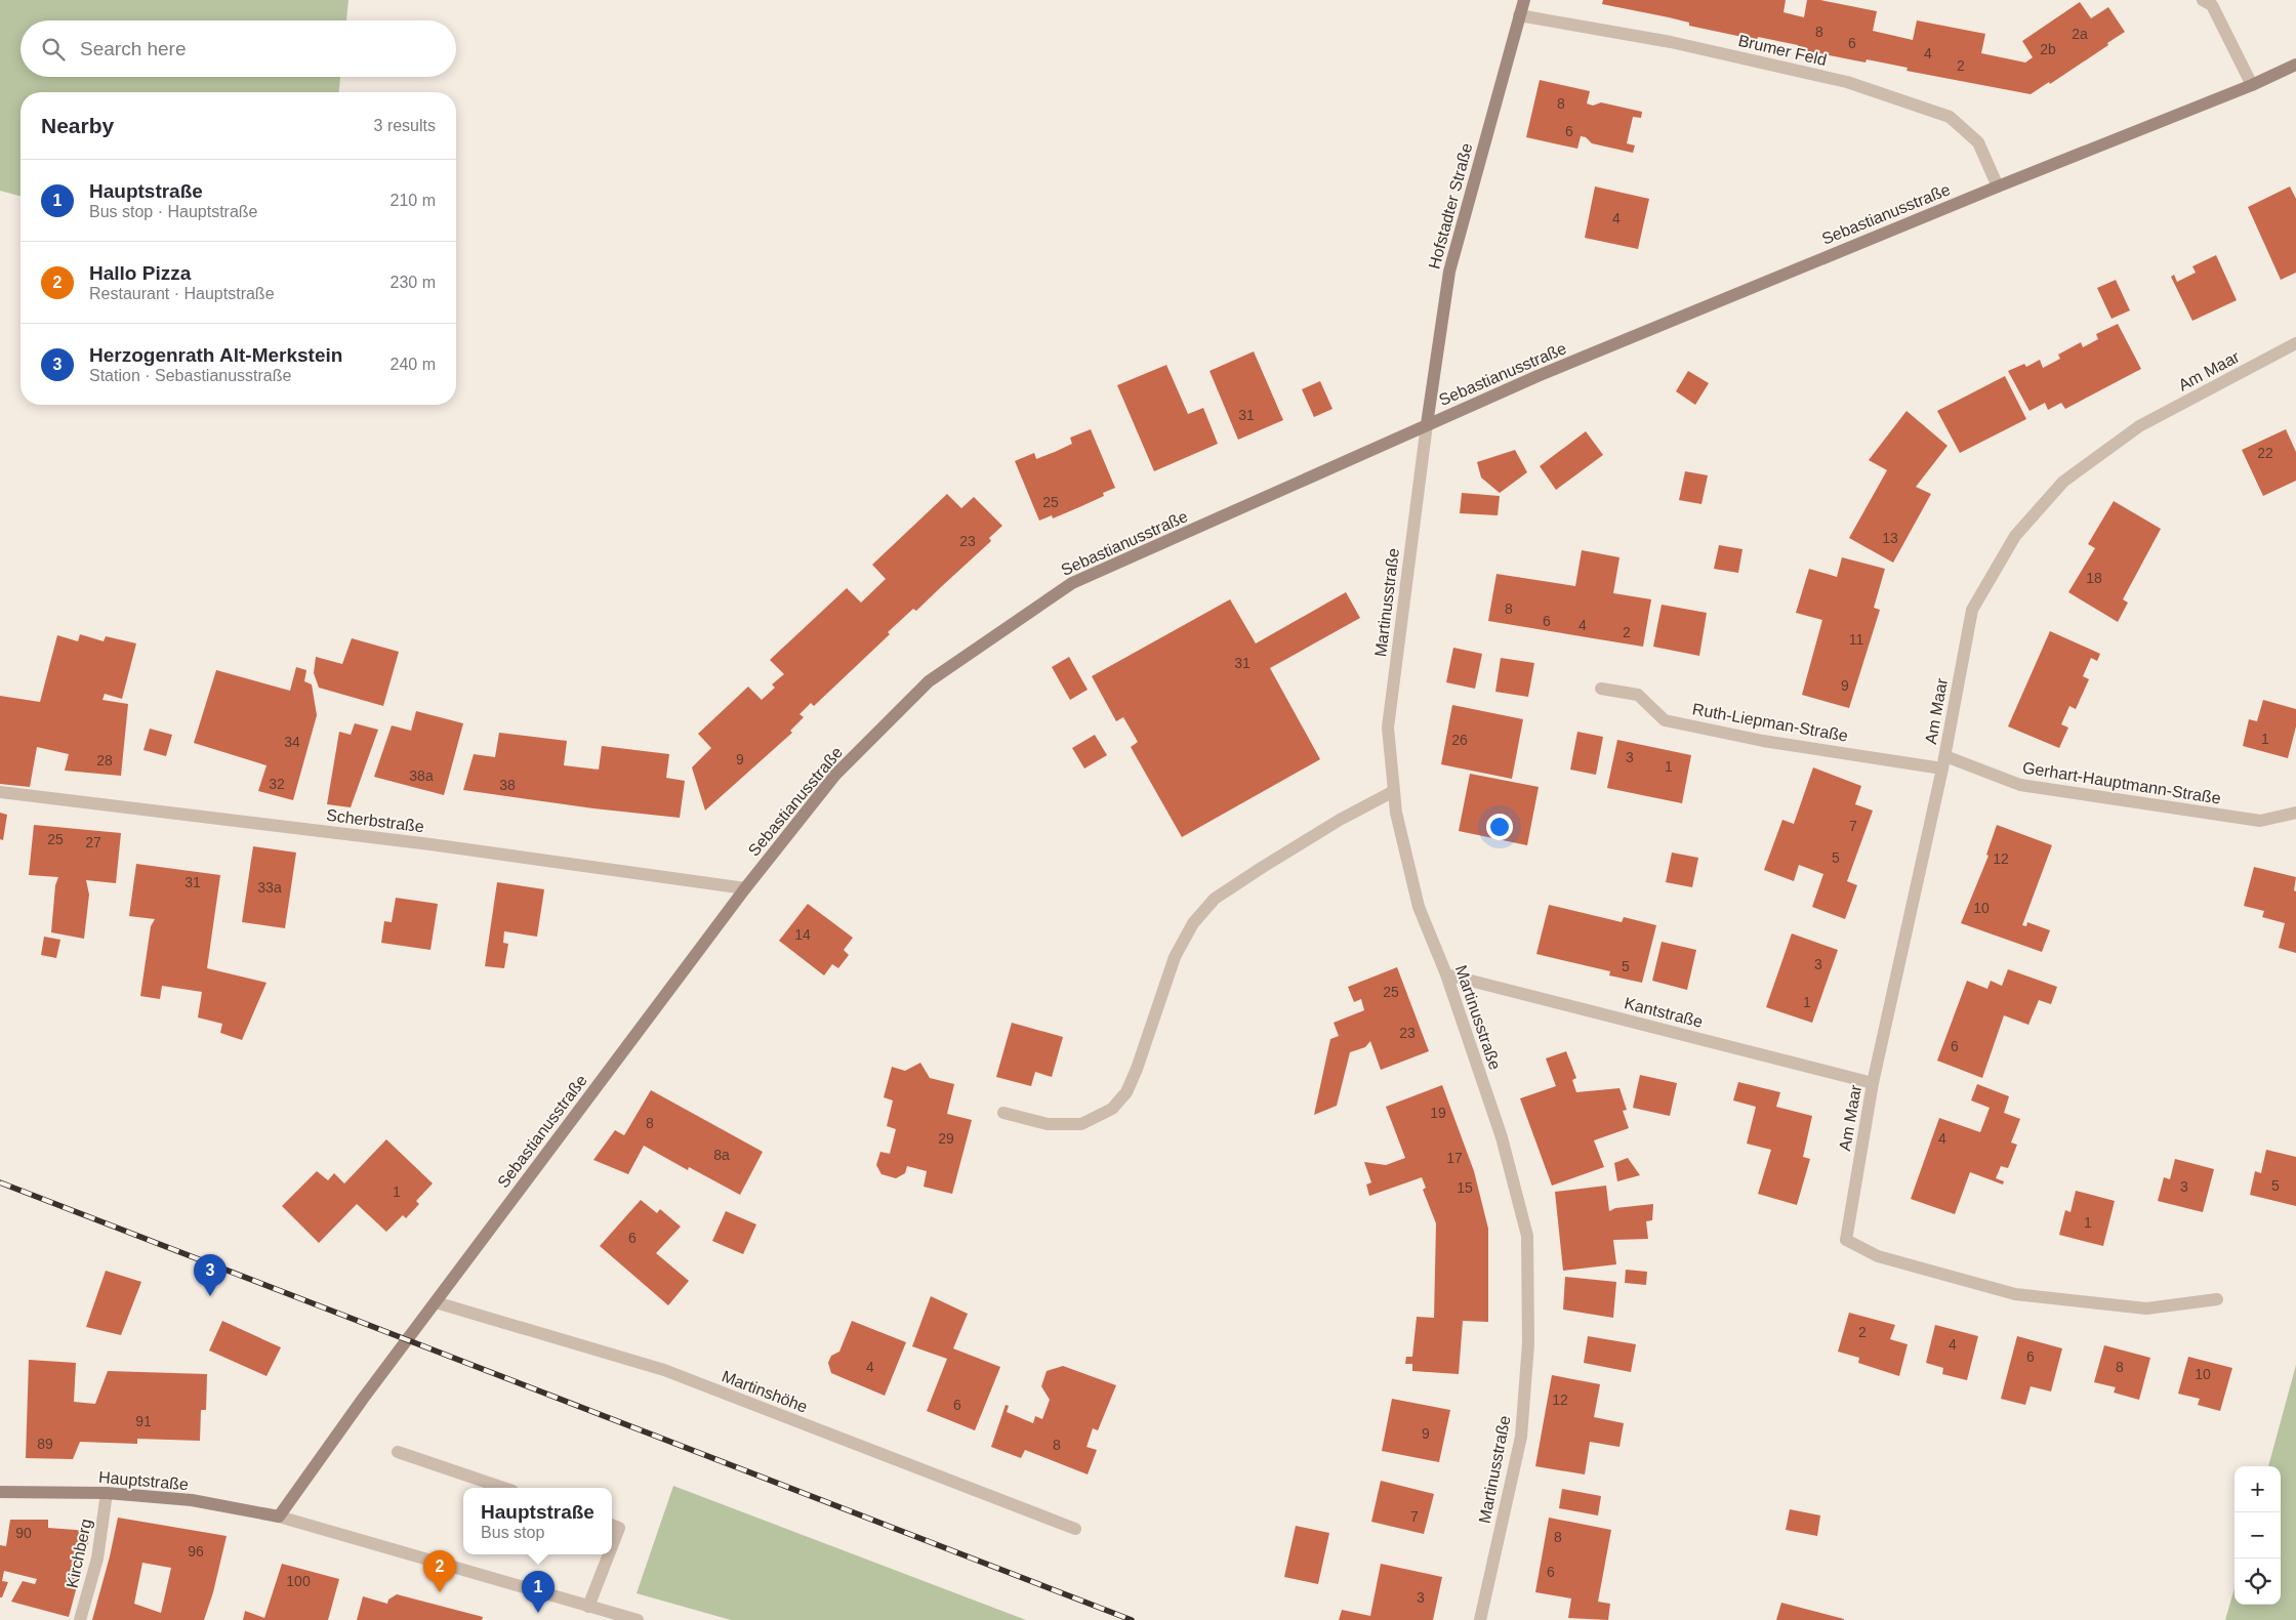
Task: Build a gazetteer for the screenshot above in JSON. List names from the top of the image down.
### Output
{
  "streets": {
    "main road": ["Hofstadter Straße", "Sebastianusstraße", "Hauptstraße"],
    "street": [
      "Brumer Feld",
      "Am Maar",
      "Martinusstraße",
      "Ruth-Liepman-Straße",
      "Gerhart-Hauptmann-Straße",
      "Scherbstraße",
      "Kantstraße",
      "Martinshöhe",
      "Kirchberg"
    ]
  },
  "crossings": [
    ["Brumer Feld", "Hofstadter Straße"],
    ["Brumer Feld", "Sebastianusstraße"],
    ["Hofstadter Straße", "Sebastianusstraße"],
    ["Hofstadter Straße", "Martinusstraße"],
    ["Sebastianusstraße", "Martinusstraße"],
    ["Sebastianusstraße", "Scherbstraße"],
    ["Sebastianusstraße", "Martinshöhe"],
    ["Sebastianusstraße", "Hauptstraße"],
    ["Am Maar", "Ruth-Liepman-Straße"],
    ["Am Maar", "Gerhart-Hauptmann-Straße"],
    ["Am Maar", "Kantstraße"],
    ["Martinusstraße", "Kantstraße"],
    ["Ruth-Liepman-Straße", "Gerhart-Hauptmann-Straße"],
    ["Hauptstraße", "Kirchberg"]
  ],
  "house_numbers": [
    "8",
    "2a",
    "6",
    "2b",
    "4",
    "2",
    "8",
    "6",
    "4",
    "31",
    "22",
    "25",
    "13",
    "23",
    "18",
    "8",
    "6",
    "4",
    "2",
    "11",
    "31",
    "9",
    "1",
    "26",
    "34",
    "3",
    "9",
    "28",
    "1",
    "38a",
    "32",
    "38",
    "7",
    "25",
    "27",
    "5",
    "12",
    "31",
    "33a",
    "10",
    "14",
    "3",
    "5",
    "25",
    "1",
    "23",
    "6",
    "19",
    "8",
    "29",
    "4",
    "8a",
    "17",
    "5",
    "3",
    "15",
    "1",
    "1",
    "6",
    "2",
    "4",
    "6",
    "4",
    "8",
    "10",
    "12",
    "6",
    "91",
    "9",
    "89",
    "8",
    "7",
    "90",
    "8",
    "96",
    "6",
    "100",
    "3"
  ],
  "page": {
    "search": "Search here",
    "heading": ["Nearby", "3 results"],
    "list": [
      {
        "mark": "1",
        "name": "Hauptstraße",
        "note": "Bus stop · Hauptstraße",
        "value": "210 m"
      },
      {
        "mark": "2",
        "name": "Hallo Pizza",
        "note": "Restaurant · Hauptstraße",
        "value": "230 m"
      },
      {
        "mark": "3",
        "name": "Herzogenrath Alt-Merkstein",
        "note": "Station · Sebastianusstraße",
        "value": "240 m"
      }
    ],
    "pins": ["3", "2", "1"],
    "map_buttons": ["+", "−"],
    "popup": ["Hauptstraße", "Bus stop"]
  }
}
